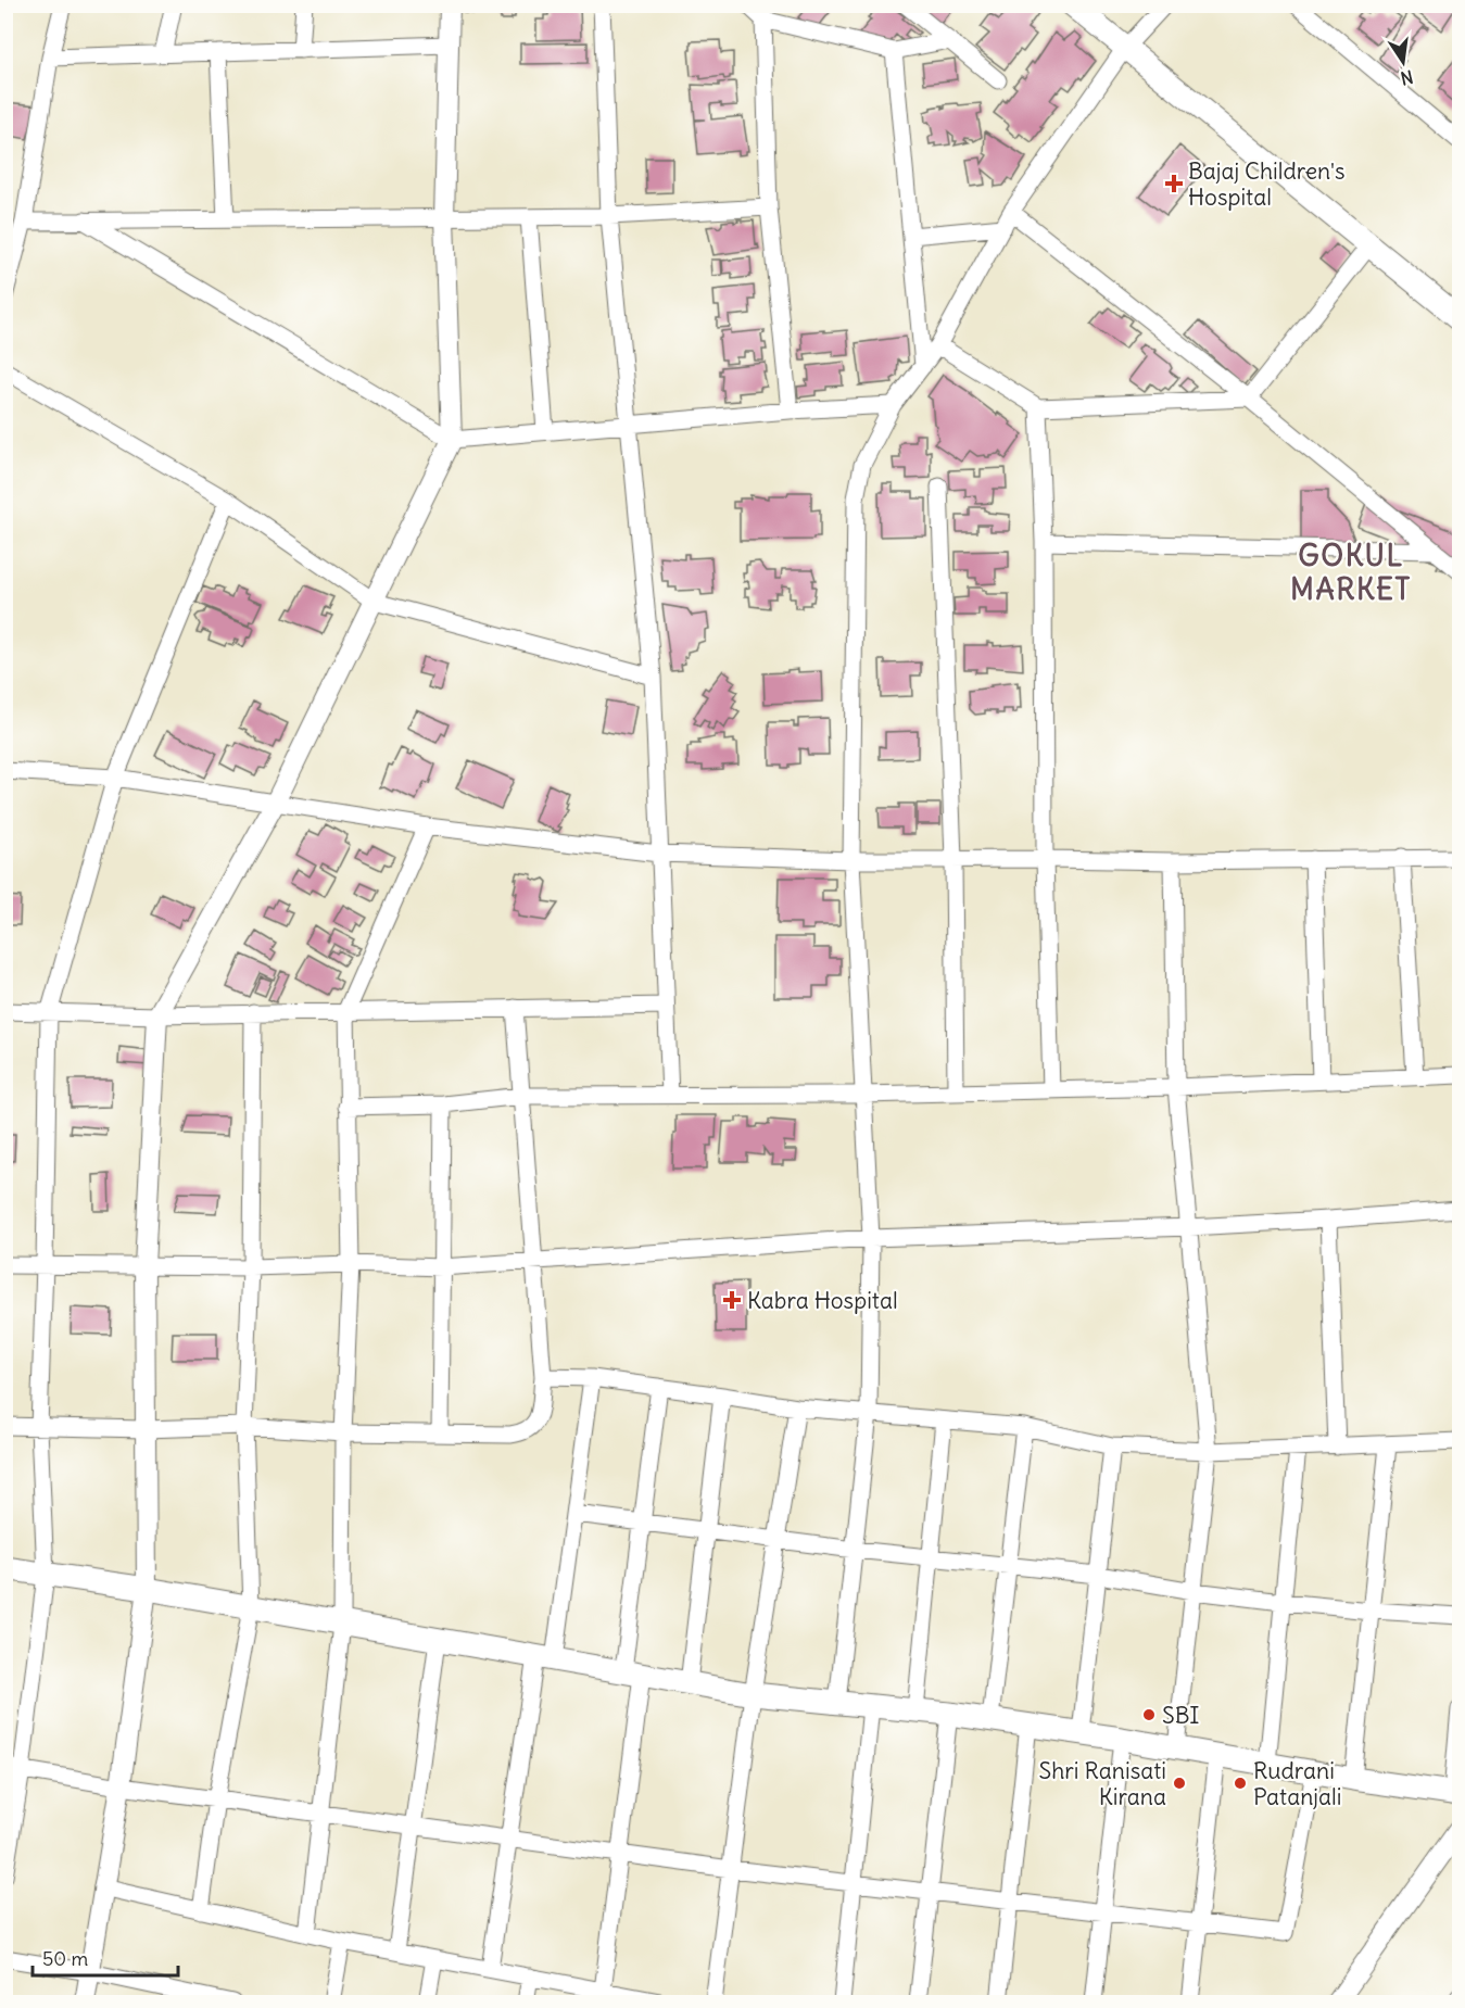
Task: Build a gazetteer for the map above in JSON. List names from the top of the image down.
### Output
{
  "districts": ["GOKUL MARKET"],
  "places": {
    "health": ["Bajaj Children's Hospital", "Kabra Hospital"],
    "other": ["SBI", "Shri Ranisati Kirana", "Rudrani Patanjali"]
  },
  "scale_bar": "50 m",
  "north": "bottom"
}
